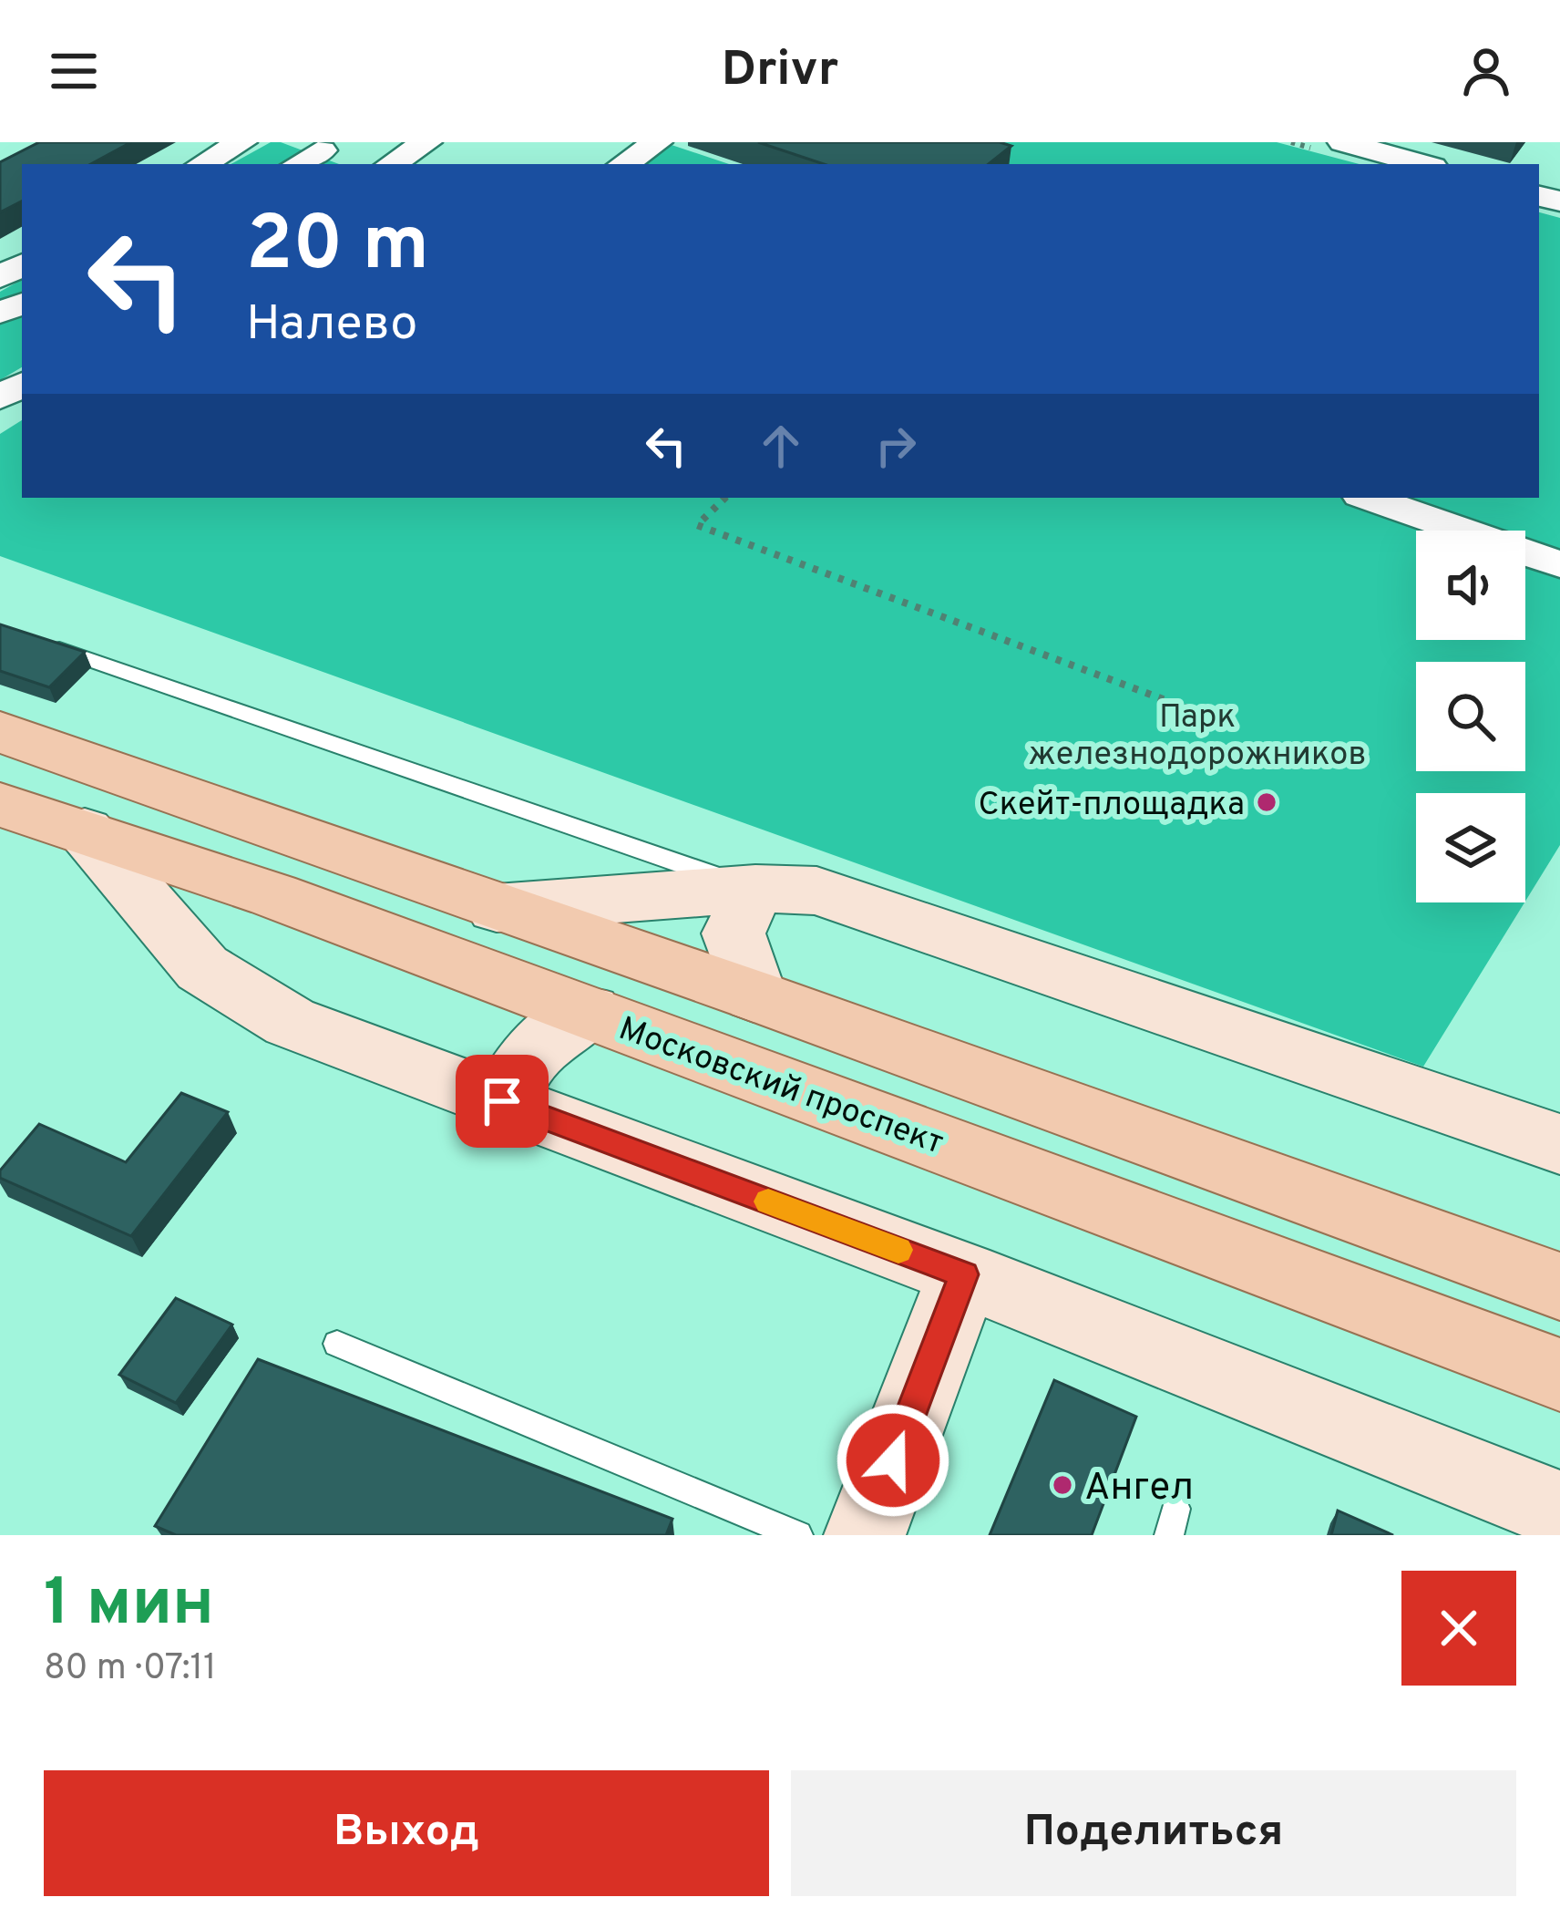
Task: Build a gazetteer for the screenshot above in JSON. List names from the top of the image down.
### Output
{
  "streets": {
    "main road": ["Московский проспект"]
  },
  "parks": ["Парк железнодорожников"],
  "places": ["Скейт-площадка", "Ангел"],
  "page": {
    "header": "Drivr",
    "turn": ["20 m", "Налево"],
    "heading": ["1 мин", "80 m · 07:11"],
    "buttons": ["Выход", "Поделиться"]
  }
}
